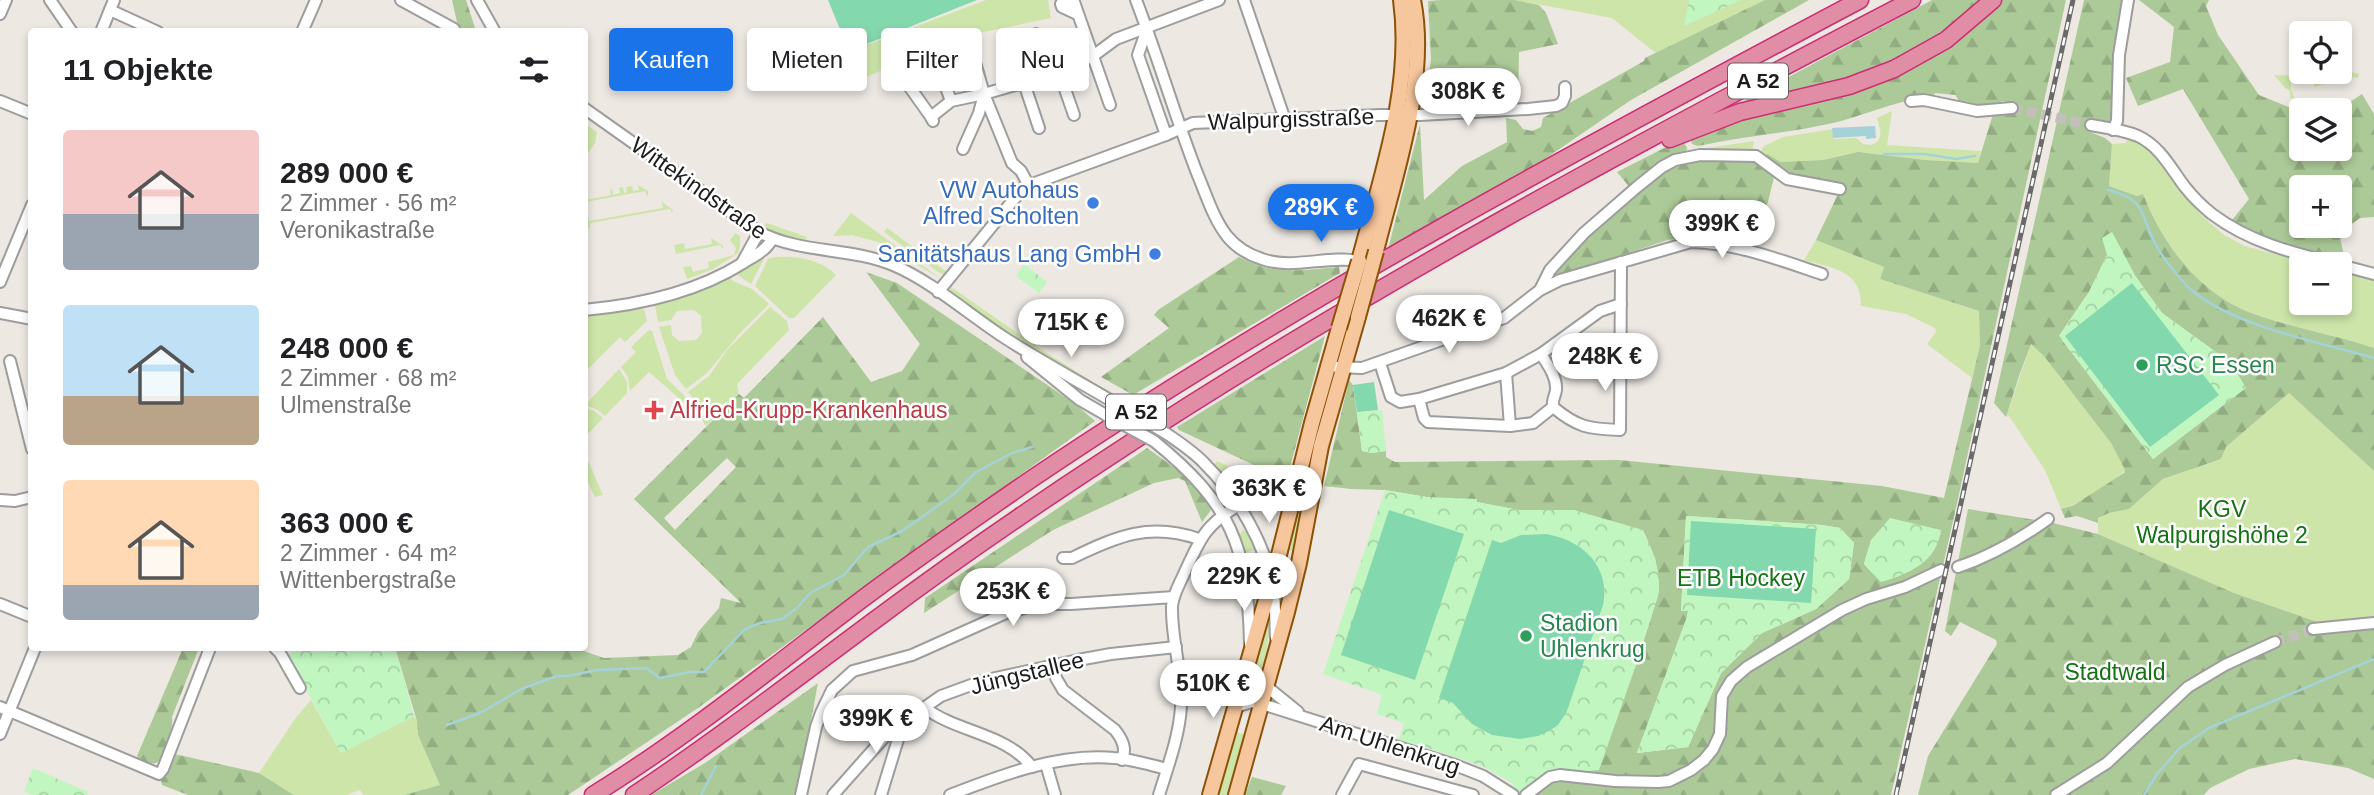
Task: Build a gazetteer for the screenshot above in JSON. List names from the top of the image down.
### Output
{
  "streets": {
    "highway": ["A 52"],
    "street": [
      "Walpurgisstraße",
      "Wittekindstraße",
      "Jüngstallee",
      "Am Uhlenkrug"
    ]
  },
  "crossings": [
    ["Walpurgisstraße", "Wittekindstraße"],
    ["Wittekindstraße", "Am Uhlenkrug"]
  ],
  "parks": ["KGV Walpurgishöhe 2", "ETB Hockey", "Stadtwald"],
  "places": {
    "other": [
      "VW Autohaus Alfred Scholten",
      "Sanitätshaus Lang GmbH",
      "RSC Essen",
      "Stadion Uhlenkrug"
    ],
    "health": ["Alfried-Krupp-Krankenhaus"]
  },
  "page": {
    "map_buttons": ["+", "−"],
    "chip": [
      "Kaufen",
      "Mieten",
      "Filter",
      "Neu"
    ],
    "heading": "11 Objekte",
    "price": [
      "308K €",
      "289K €",
      "399K €",
      "462K €",
      "715K €",
      "248K €",
      "363K €",
      "229K €",
      "253K €",
      "510K €",
      "399K €"
    ],
    "list": [
      {
        "name": "289 000 €",
        "note": "2 Zimmer · 56 m² · Veronikastraße"
      },
      {
        "name": "248 000 €",
        "note": "2 Zimmer · 68 m² · Ulmenstraße"
      },
      {
        "name": "363 000 €",
        "note": "2 Zimmer · 64 m² · Wittenbergstraße"
      }
    ]
  }
}
